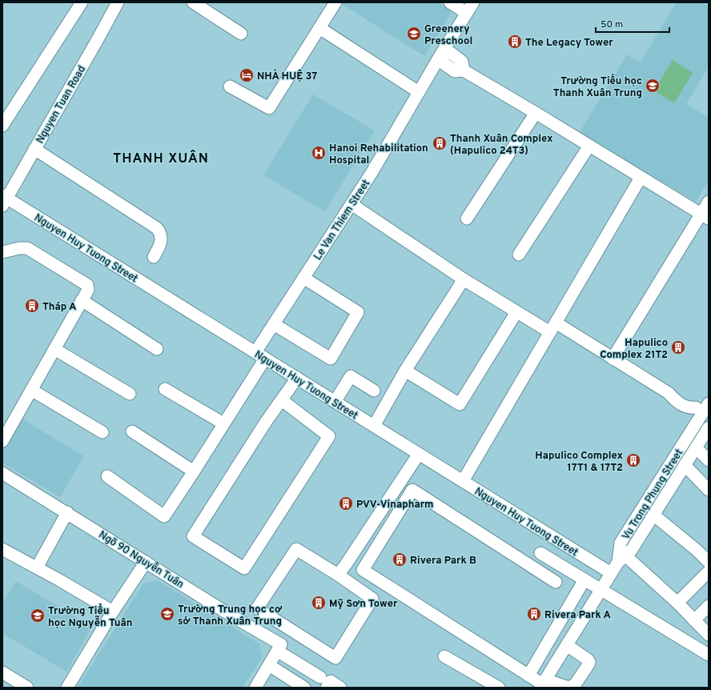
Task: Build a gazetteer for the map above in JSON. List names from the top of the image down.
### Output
{
  "streets": {
    "street": [
      "Nguyen Tuan Road",
      "Le Van Thiem Street",
      "Nguyen Huy Tuong Street",
      "Vu Trong Phung Street",
      "Ngõ 90 Nguyễn Tuân"
    ]
  },
  "crossings": [
    ["Nguyen Tuan Road", "Nguyen Huy Tuong Street"],
    ["Le Van Thiem Street", "Nguyen Huy Tuong Street"]
  ],
  "districts": ["THANH XUÂN"],
  "places": {
    "school or university": [
      "Greenery Preschool",
      "Trường Tiểu học Thanh Xuân Trung",
      "Trường Trung học cơ sở Thanh Xuân Trung",
      "Trường Tiểu học Nguyễn Tuân"
    ],
    "building": [
      "The Legacy Tower",
      "Thanh Xuân Complex (Hapulico 24T3)",
      "Tháp A",
      "Hapulico Complex 21T2",
      "Hapulico Complex 17T1 & 17T2",
      "PVV-Vinapharm",
      "Rivera Park B",
      "Mỹ Sơn Tower",
      "Rivera Park A"
    ],
    "hotel": ["NHÀ HUỆ 37"],
    "hospital": ["Hanoi Rehabilitation Hospital"]
  },
  "scale_bar": "50 m"
}
